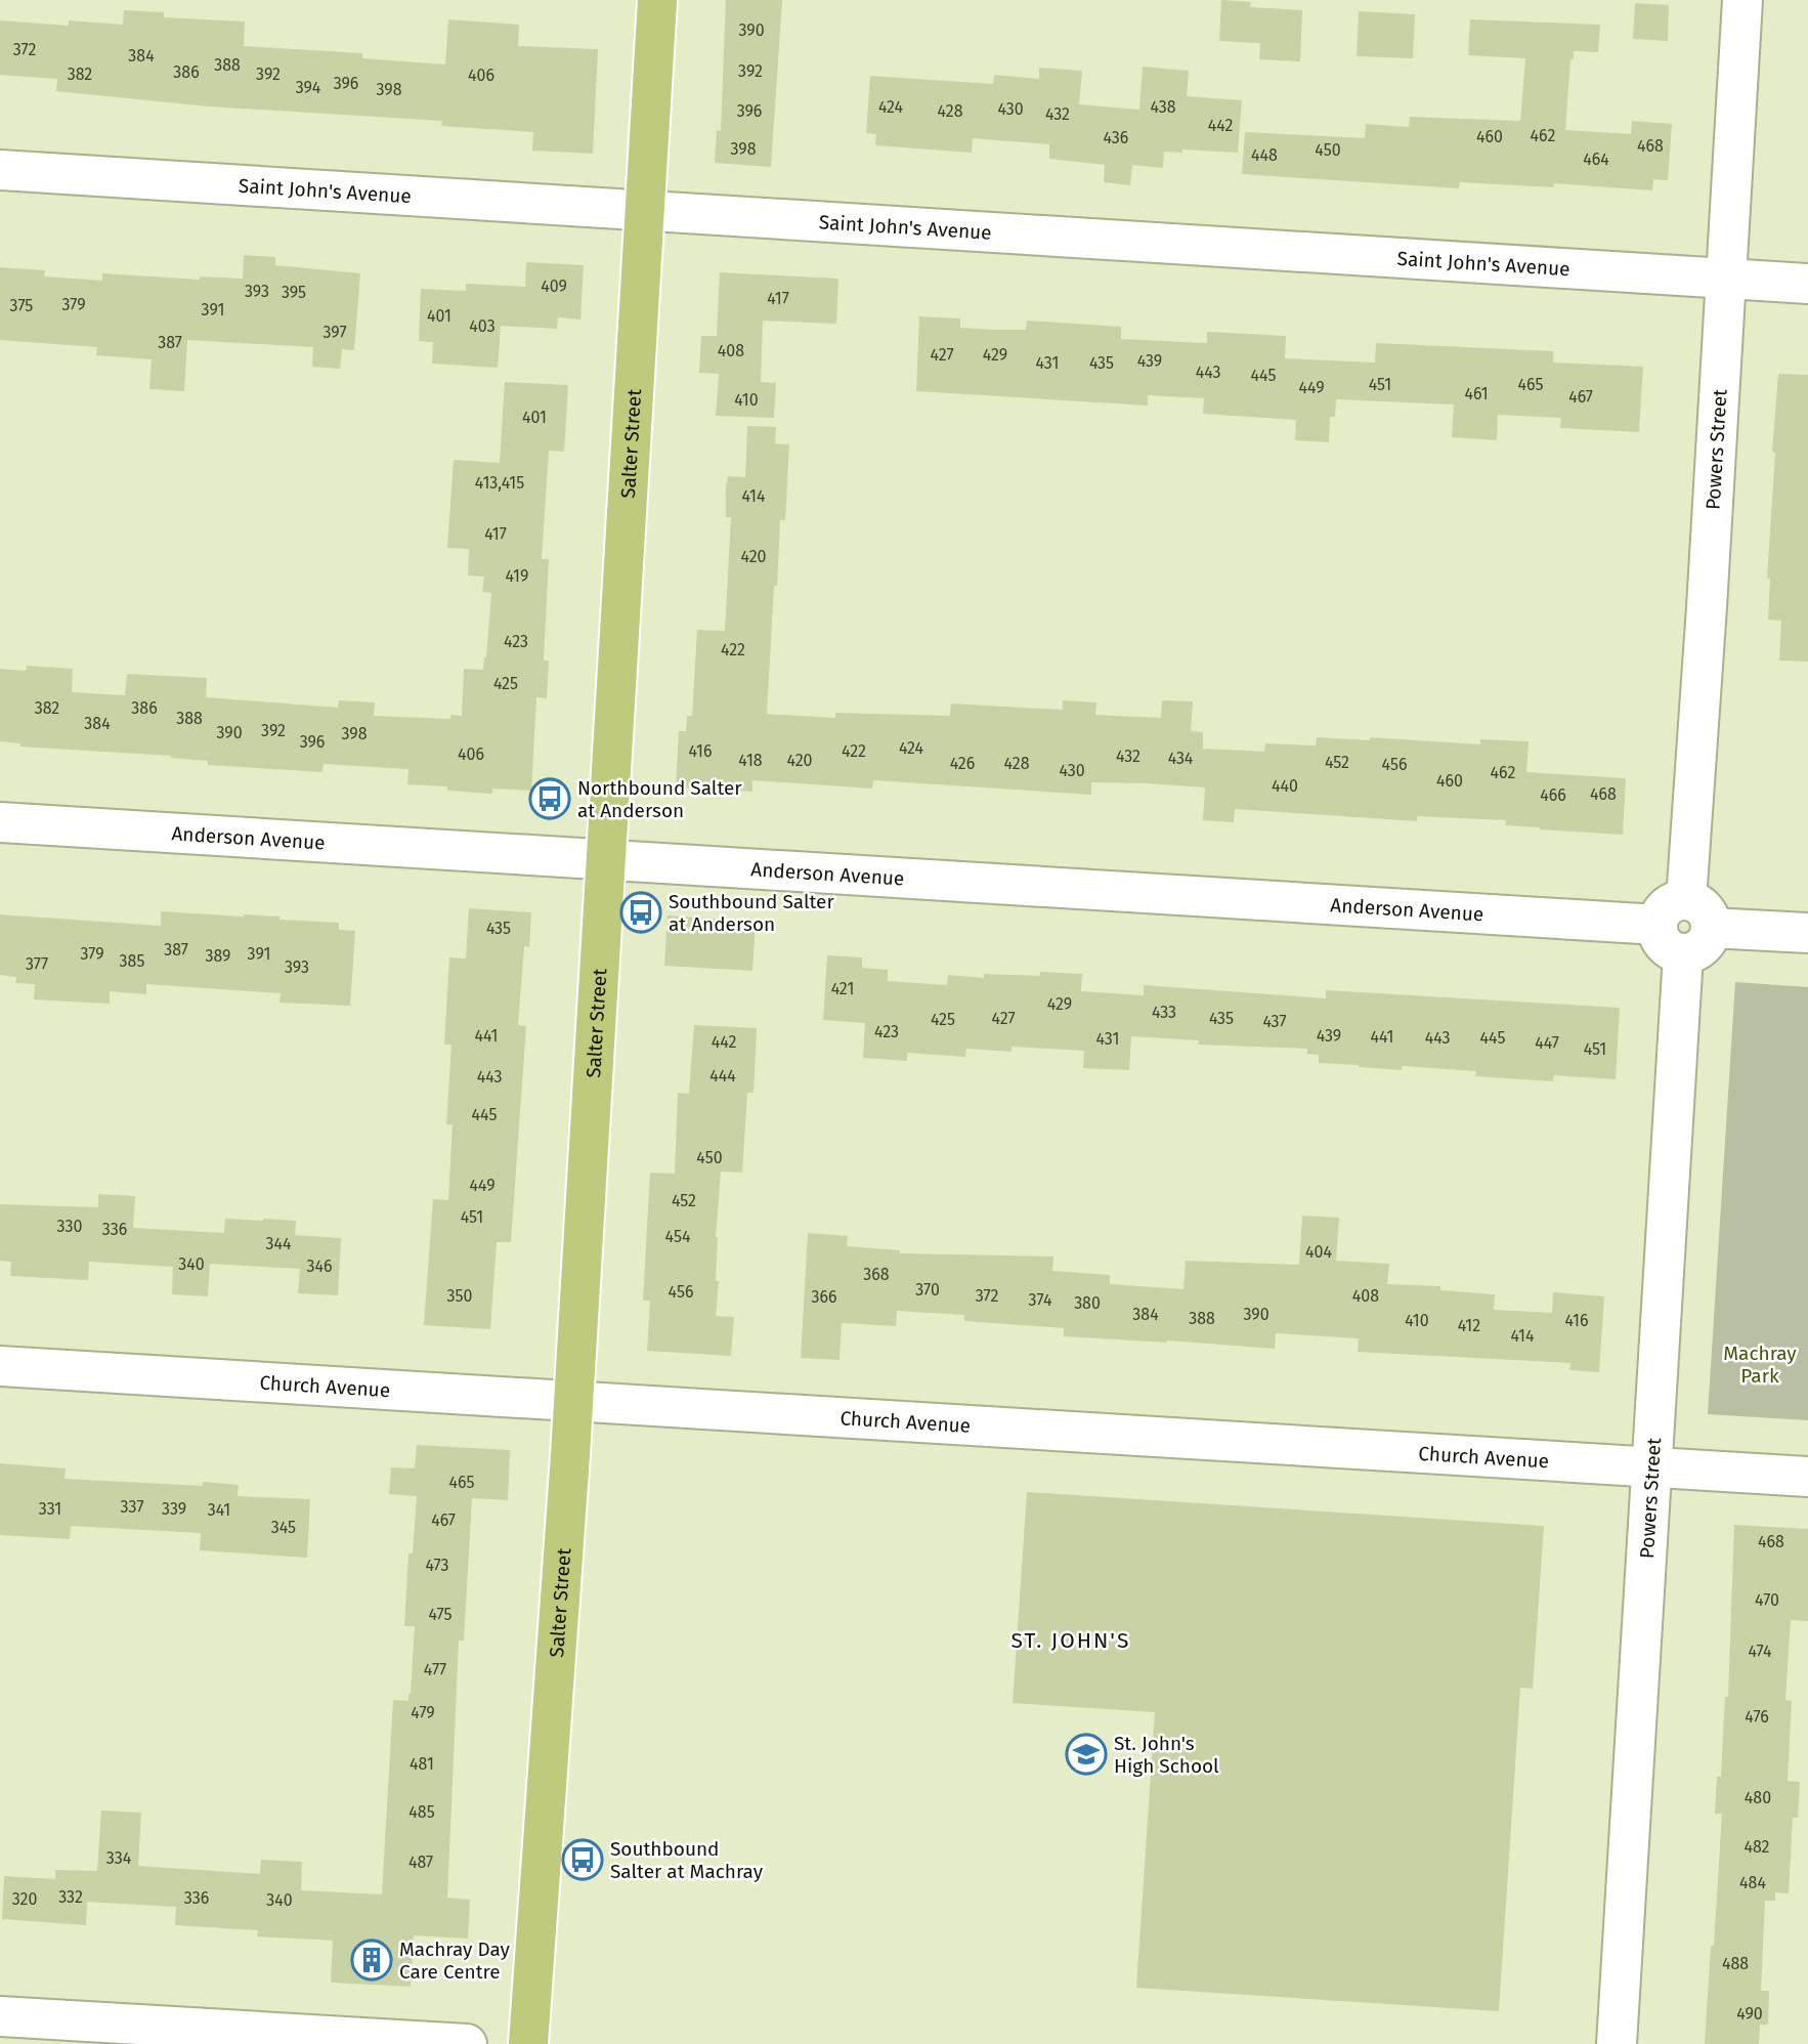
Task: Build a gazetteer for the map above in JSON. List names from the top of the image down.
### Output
{
  "streets": {
    "main road": ["Salter Street"],
    "street": [
      "Saint John's Avenue",
      "Powers Street",
      "Anderson Avenue",
      "Church Avenue"
    ]
  },
  "crossings": [
    ["Saint John's Avenue", "Salter Street"],
    ["Saint John's Avenue", "Powers Street"],
    ["Salter Street", "Anderson Avenue"],
    ["Salter Street", "Church Avenue"],
    ["Powers Street", "Anderson Avenue"],
    ["Powers Street", "Church Avenue"]
  ],
  "districts": ["ST. JOHN'S"],
  "parks": ["Machray Park"],
  "places": {
    "bus stop": ["Northbound Salter at Anderson", "Southbound Salter at Anderson", "Southbound Salter at Machray"],
    "school or university": ["St. John's High School"],
    "building": ["Machray Day Care Centre"]
  },
  "house_numbers": [
    "390",
    "372",
    "384",
    "388",
    "392",
    "386",
    "382",
    "392",
    "406",
    "396",
    "394",
    "398",
    "424",
    "438",
    "430",
    "396",
    "428",
    "432",
    "442",
    "462",
    "460",
    "436",
    "468",
    "398",
    "450",
    "448",
    "464",
    "409",
    "393",
    "395",
    "417",
    "379",
    "375",
    "391",
    "401",
    "403",
    "397",
    "387",
    "408",
    "427",
    "429",
    "439",
    "431",
    "435",
    "443",
    "445",
    "451",
    "465",
    "449",
    "461",
    "467",
    "410",
    "401",
    "413,415",
    "414",
    "417",
    "420",
    "419",
    "423",
    "422",
    "425",
    "382",
    "386",
    "388",
    "384",
    "392",
    "390",
    "398",
    "396",
    "424",
    "416",
    "422",
    "406",
    "432",
    "434",
    "418",
    "420",
    "452",
    "426",
    "428",
    "456",
    "430",
    "462",
    "460",
    "440",
    "468",
    "466",
    "435",
    "387",
    "379",
    "391",
    "389",
    "385",
    "377",
    "393",
    "421",
    "429",
    "433",
    "427",
    "435",
    "425",
    "437",
    "423",
    "441",
    "439",
    "441",
    "443",
    "445",
    "431",
    "442",
    "447",
    "451",
    "444",
    "443",
    "445",
    "450",
    "449",
    "452",
    "451",
    "330",
    "336",
    "454",
    "344",
    "404",
    "340",
    "346",
    "368",
    "370",
    "456",
    "350",
    "372",
    "408",
    "366",
    "374",
    "380",
    "384",
    "390",
    "388",
    "410",
    "416",
    "412",
    "414",
    "465",
    "337",
    "331",
    "339",
    "341",
    "467",
    "345",
    "468",
    "473",
    "470",
    "475",
    "474",
    "477",
    "479",
    "476",
    "481",
    "480",
    "485",
    "482",
    "334",
    "487",
    "484",
    "332",
    "336",
    "320",
    "340",
    "488",
    "490"
  ]
}
